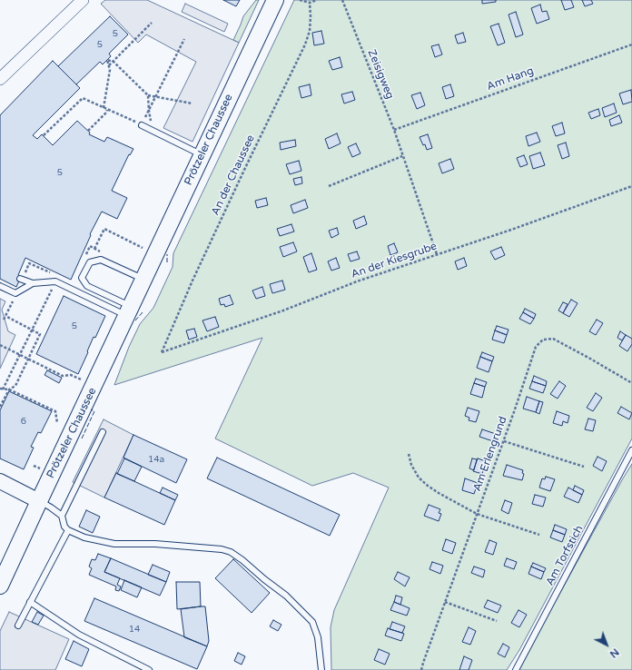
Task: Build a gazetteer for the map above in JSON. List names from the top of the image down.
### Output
{
  "streets": {
    "main road": ["Prötzeler Chaussee"],
    "lane": ["Am Torfstich"],
    "path": [
      "Zeisigweg",
      "Am Hang",
      "An der Chaussee",
      "An der Kiesgrube",
      "Am Erlengrund"
    ]
  },
  "crossings": [
    ["Zeisigweg", "Am Hang"],
    ["Zeisigweg", "An der Kiesgrube"],
    ["An der Chaussee", "An der Kiesgrube"]
  ],
  "house_numbers": [
    "5",
    "5",
    "5",
    "5",
    "6",
    "14a",
    "14"
  ],
  "north": "bottom right"
}
